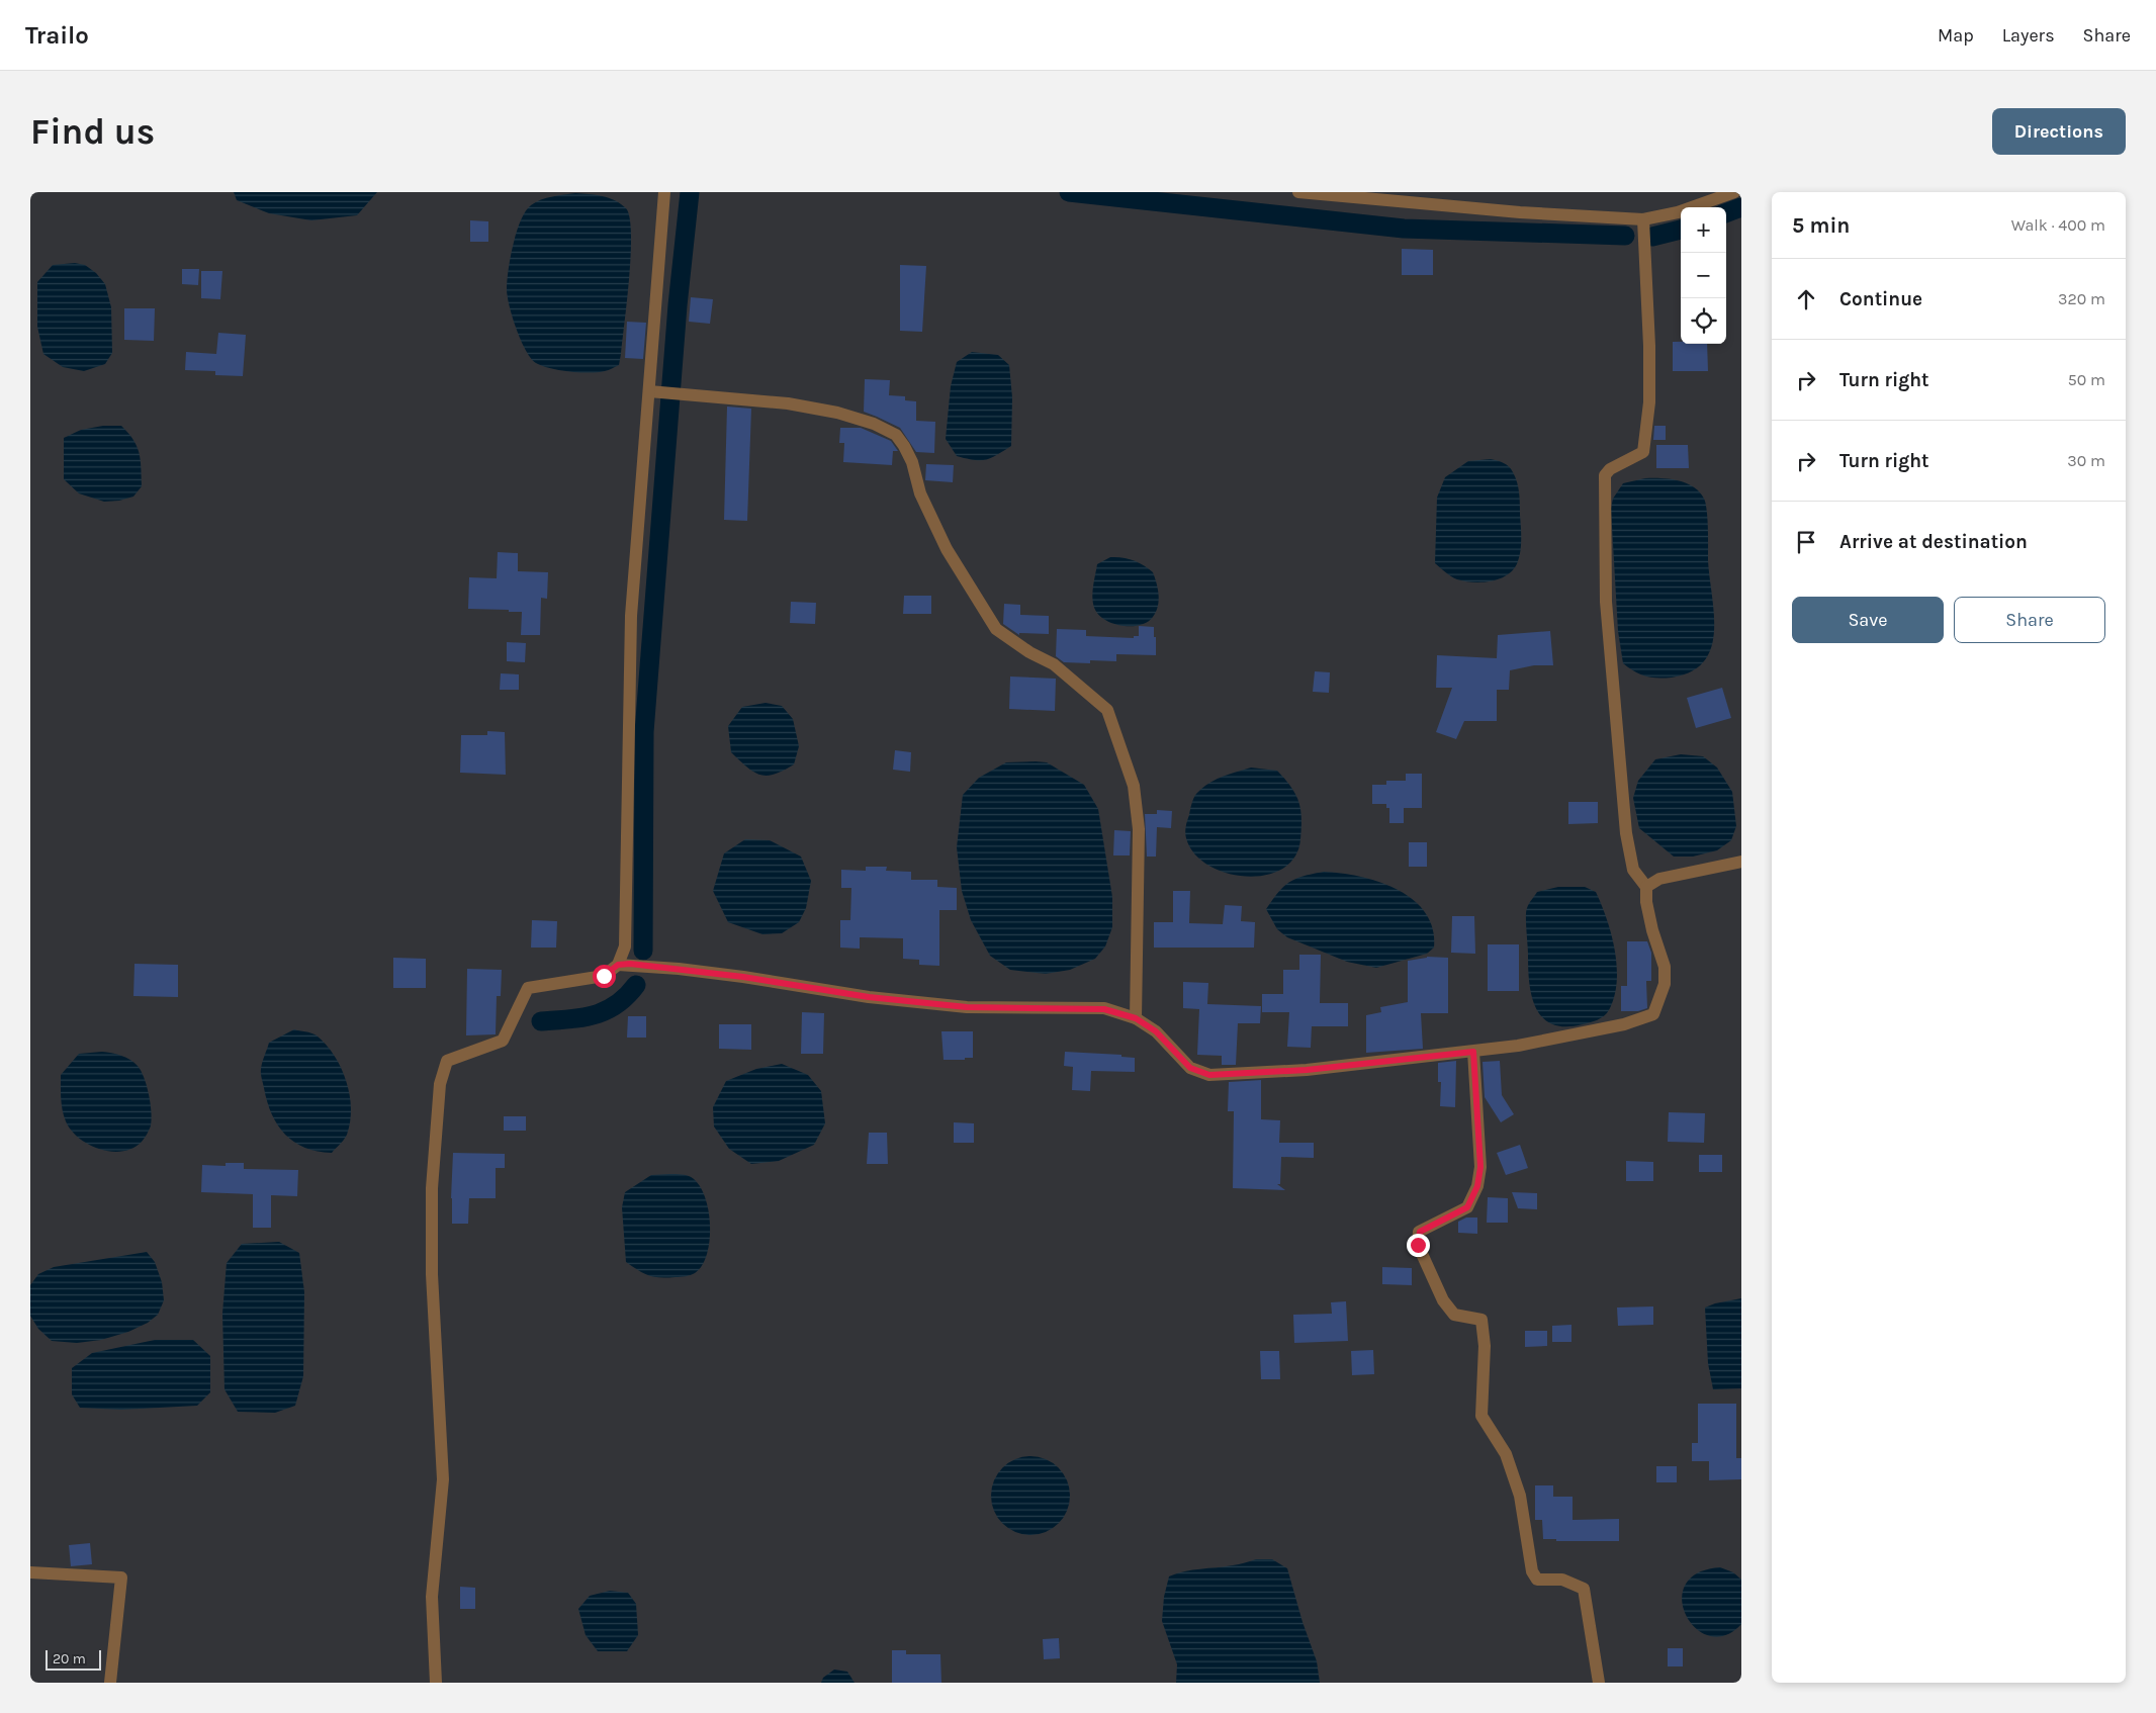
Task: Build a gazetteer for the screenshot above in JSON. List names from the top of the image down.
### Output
{
  "scale_bar": "20 m",
  "page": {
    "header": "Trailo",
    "nav": ["Map", "Layers", "Share"],
    "buttons": [
      "Directions",
      ["Save", "Share"]
    ],
    "title": "Find us",
    "heading": ["5 min", "Walk · 400 m"],
    "map_buttons": ["+", "−"],
    "list": [
      ["Continue", "320 m"],
      ["Turn right", "50 m"],
      ["Turn right", "30 m"],
      "Arrive at destination"
    ],
    "scale": "20 m"
  }
}
